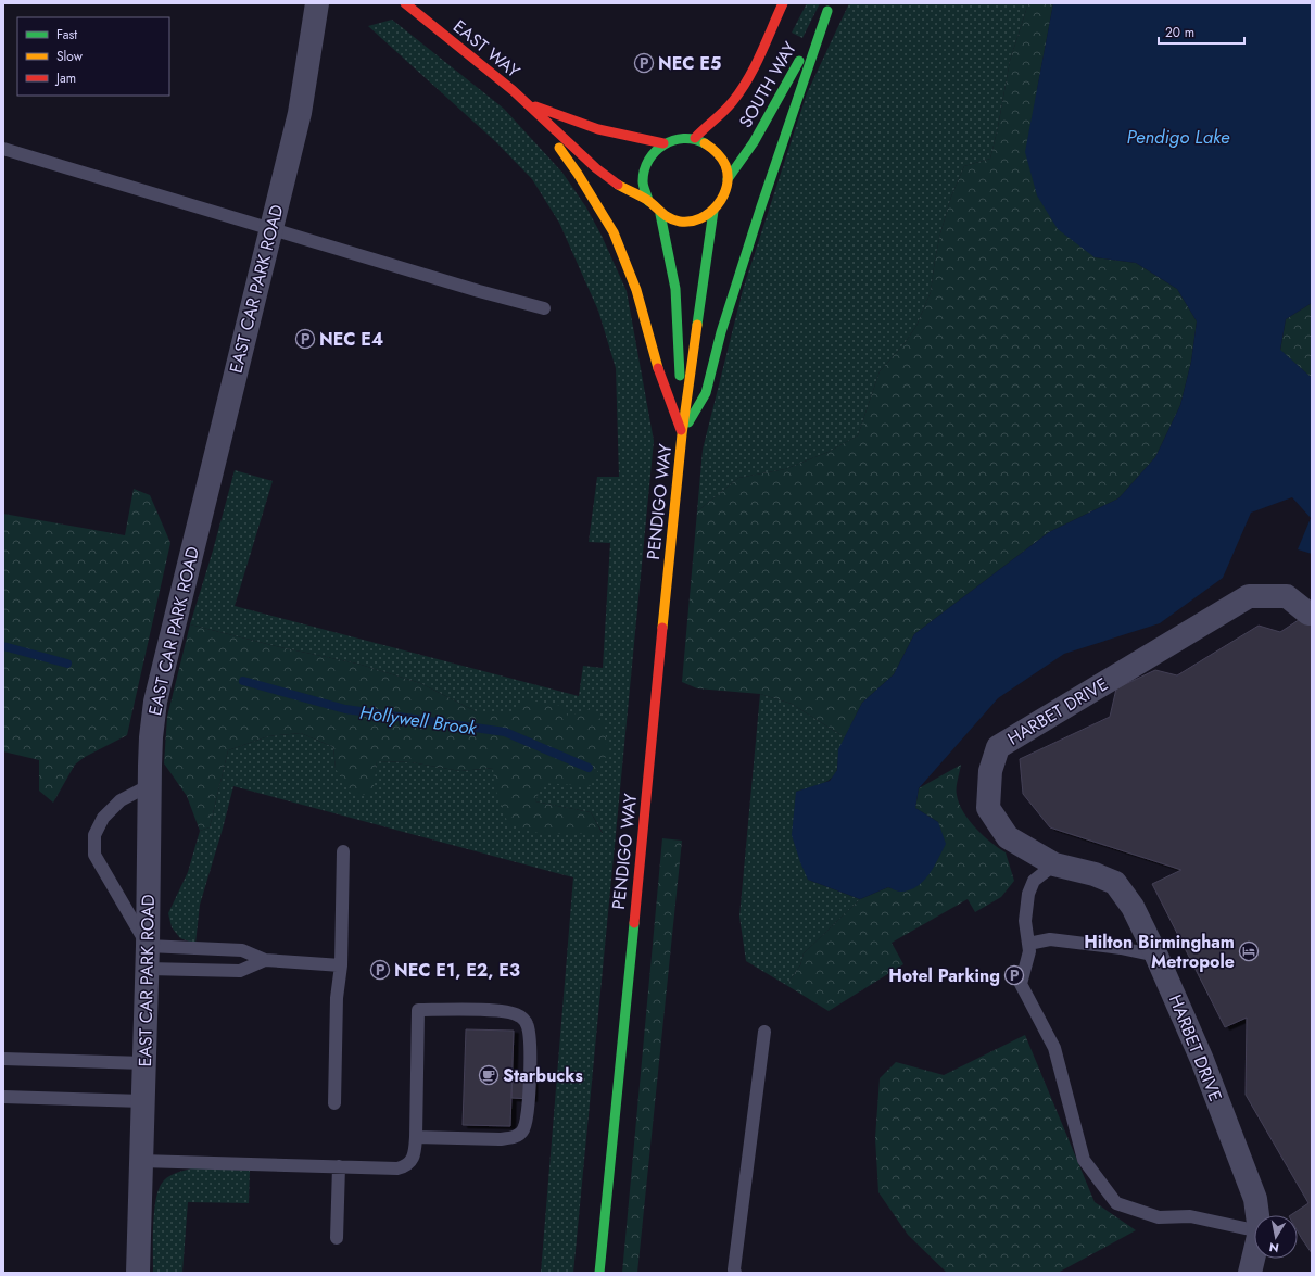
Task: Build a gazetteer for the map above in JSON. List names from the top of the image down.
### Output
{
  "streets": {
    "street": [
      "EAST WAY",
      "SOUTH WAY",
      "EAST CAR PARK ROAD",
      "PENDIGO WAY",
      "HARBET DRIVE"
    ]
  },
  "crossings": [
    ["EAST WAY", "SOUTH WAY"],
    ["EAST WAY", "PENDIGO WAY"],
    ["SOUTH WAY", "PENDIGO WAY"]
  ],
  "water": ["Pendigo Lake", "Hollywell Brook"],
  "places": {
    "parking": [
      "NEC E5",
      "NEC E4",
      "NEC E1, E2, E3",
      "Hotel Parking"
    ],
    "hotel": ["Hilton Birmingham Metropole"],
    "cafe": ["Starbucks"]
  },
  "legend": ["Fast", "Slow", "Jam"],
  "scale_bar": "20 m",
  "north": "bottom"
}
